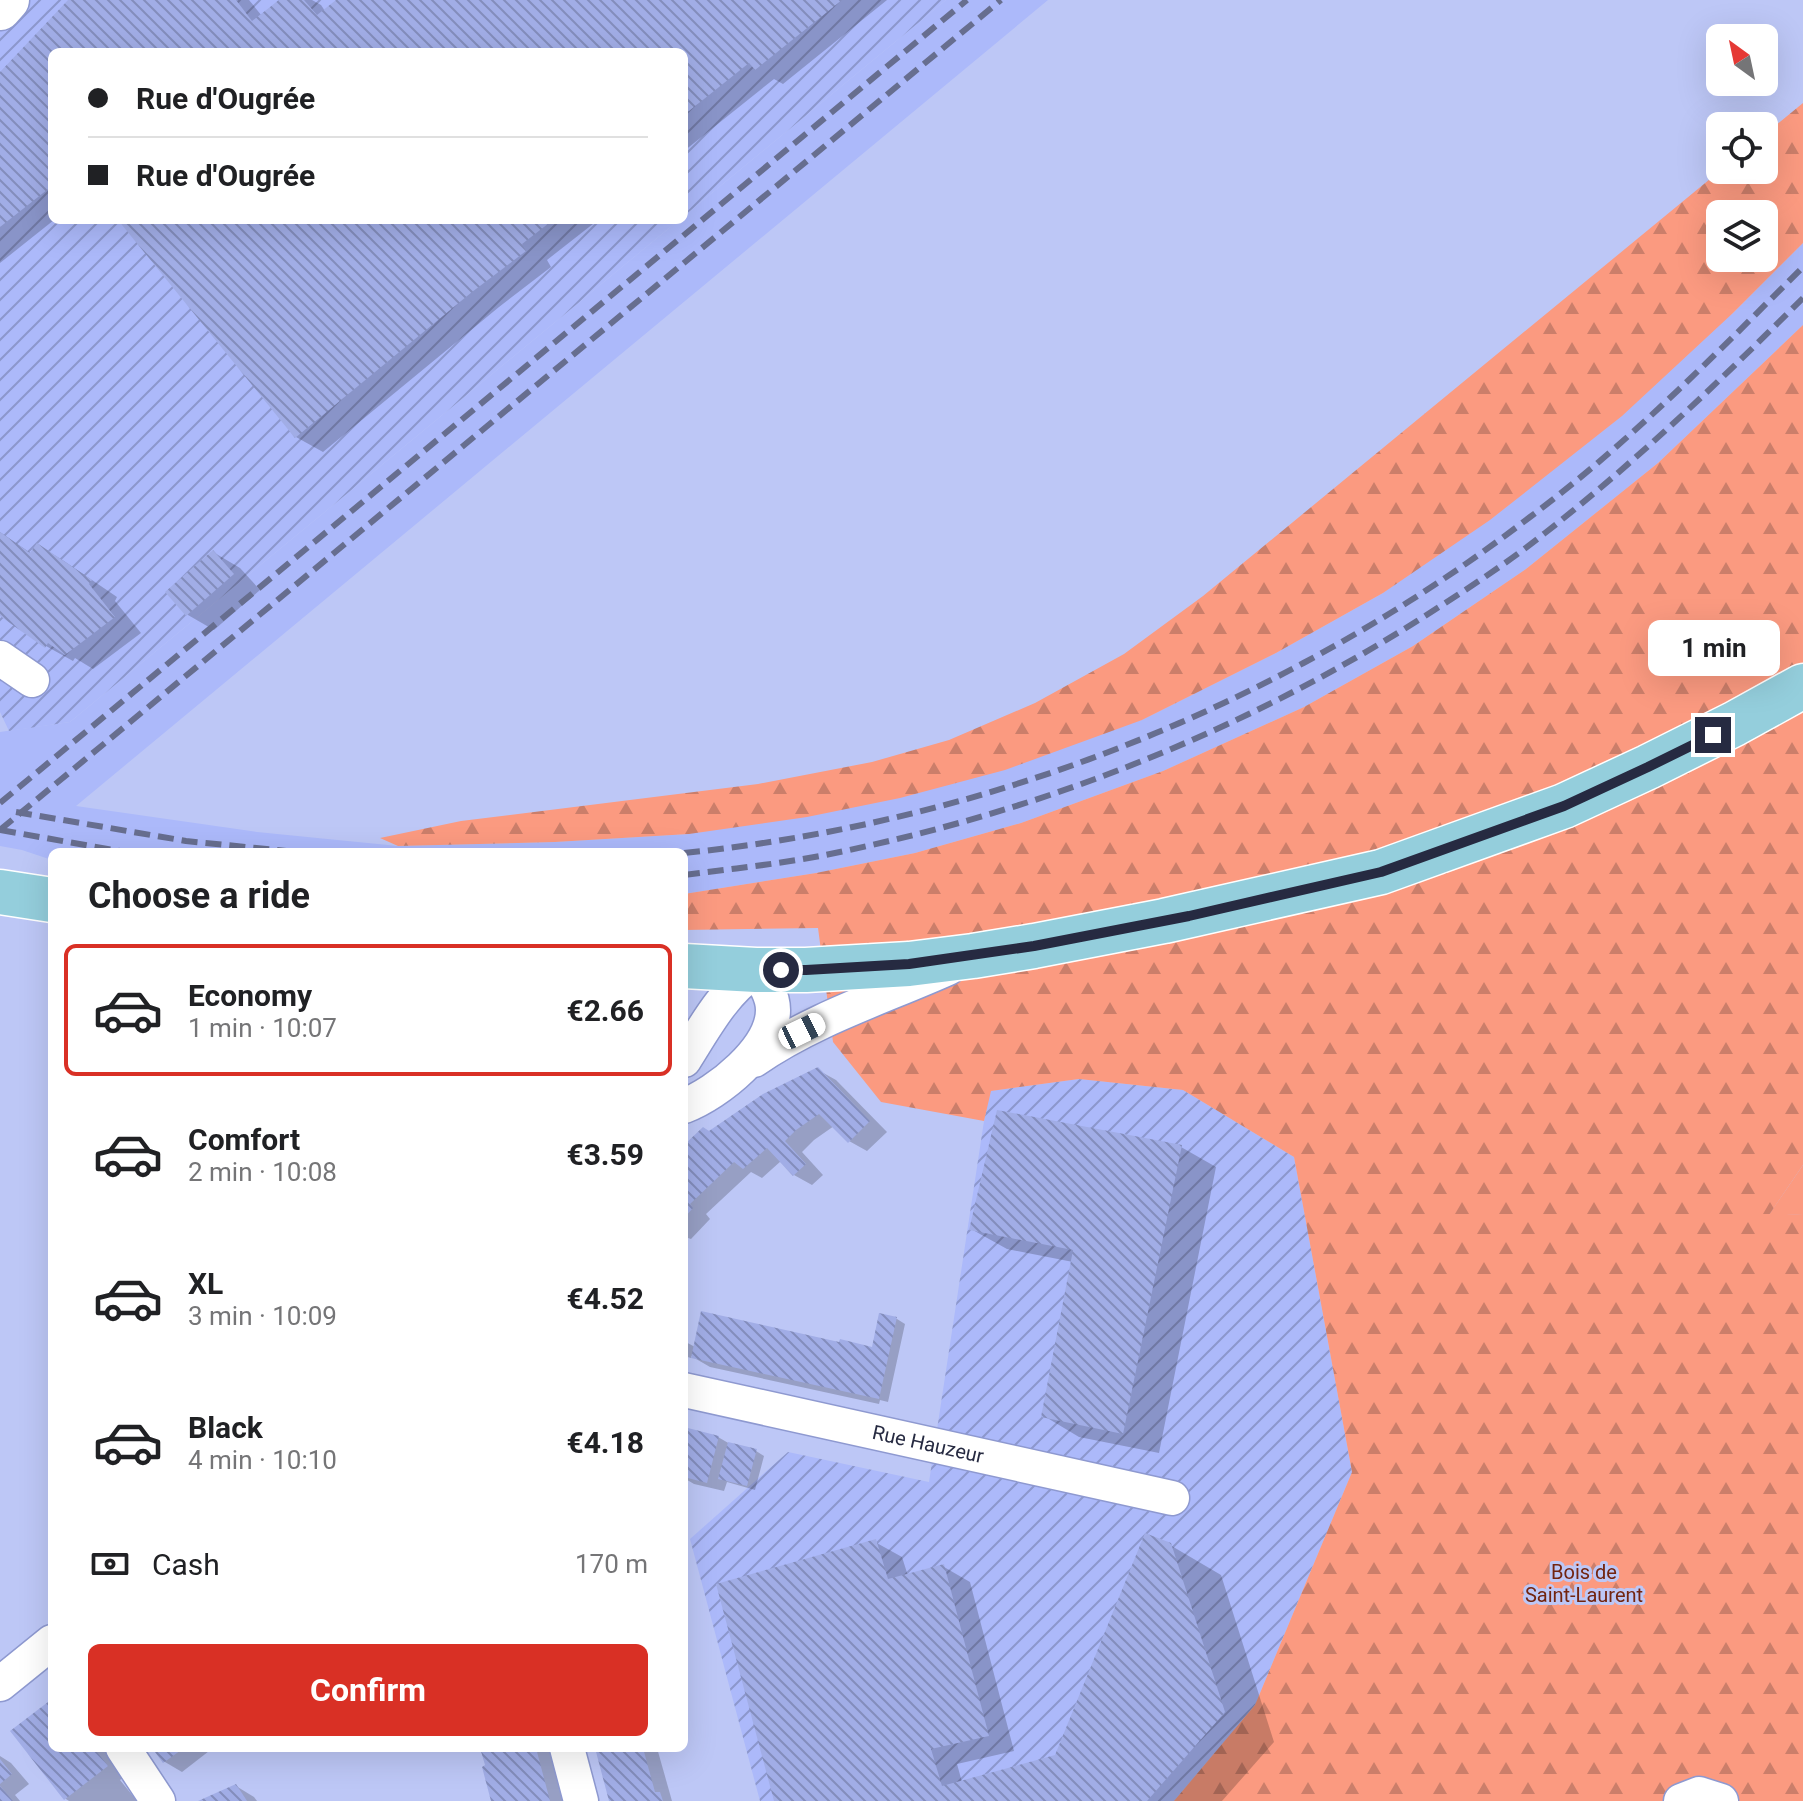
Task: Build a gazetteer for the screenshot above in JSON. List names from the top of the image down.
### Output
{
  "streets": {
    "street": ["Rue Hauzeur"]
  },
  "parks": ["Bois de Saint-Laurent"],
  "north": "top left",
  "page": {
    "banner": ["Rue d'Ougrée", "Rue d'Ougrée"],
    "bubble": "1 min",
    "heading": "Choose a ride",
    "list": [
      {
        "name": "Economy",
        "note": "1 min · 10:07",
        "value": "€2.66"
      },
      {
        "name": "Comfort",
        "note": "2 min · 10:08",
        "value": "€3.59"
      },
      {
        "name": "XL",
        "note": "3 min · 10:09",
        "value": "€4.52"
      },
      {
        "name": "Black",
        "note": "4 min · 10:10",
        "value": "€4.18"
      }
    ],
    "pay": ["Cash", "170 m"],
    "buttons": "Confirm"
  }
}
